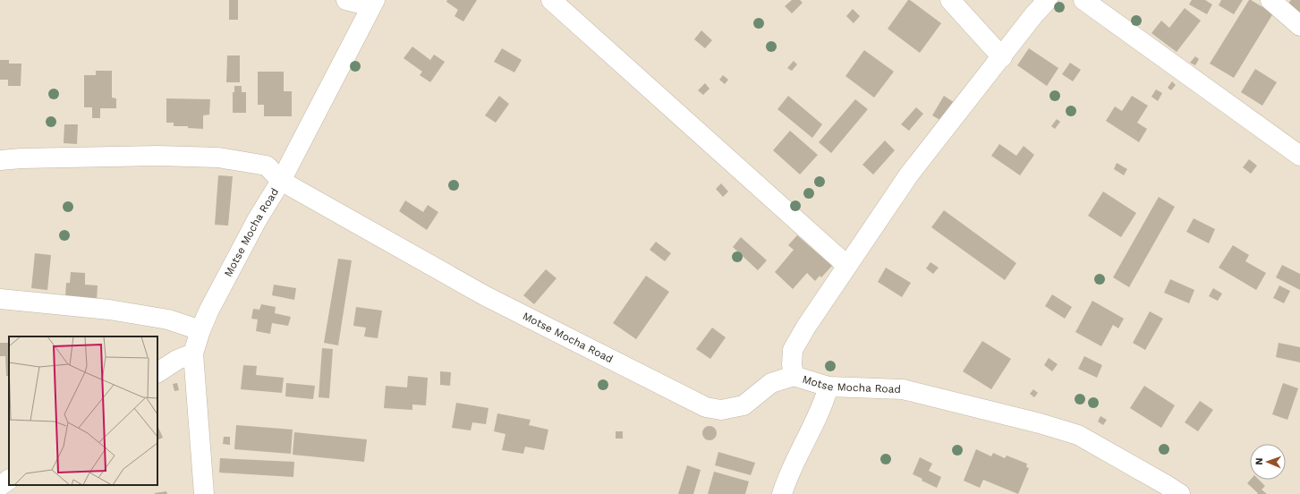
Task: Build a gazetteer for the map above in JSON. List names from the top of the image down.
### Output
{
  "streets": {
    "street": ["Motse Mocha Road"]
  },
  "north": "left"
}
